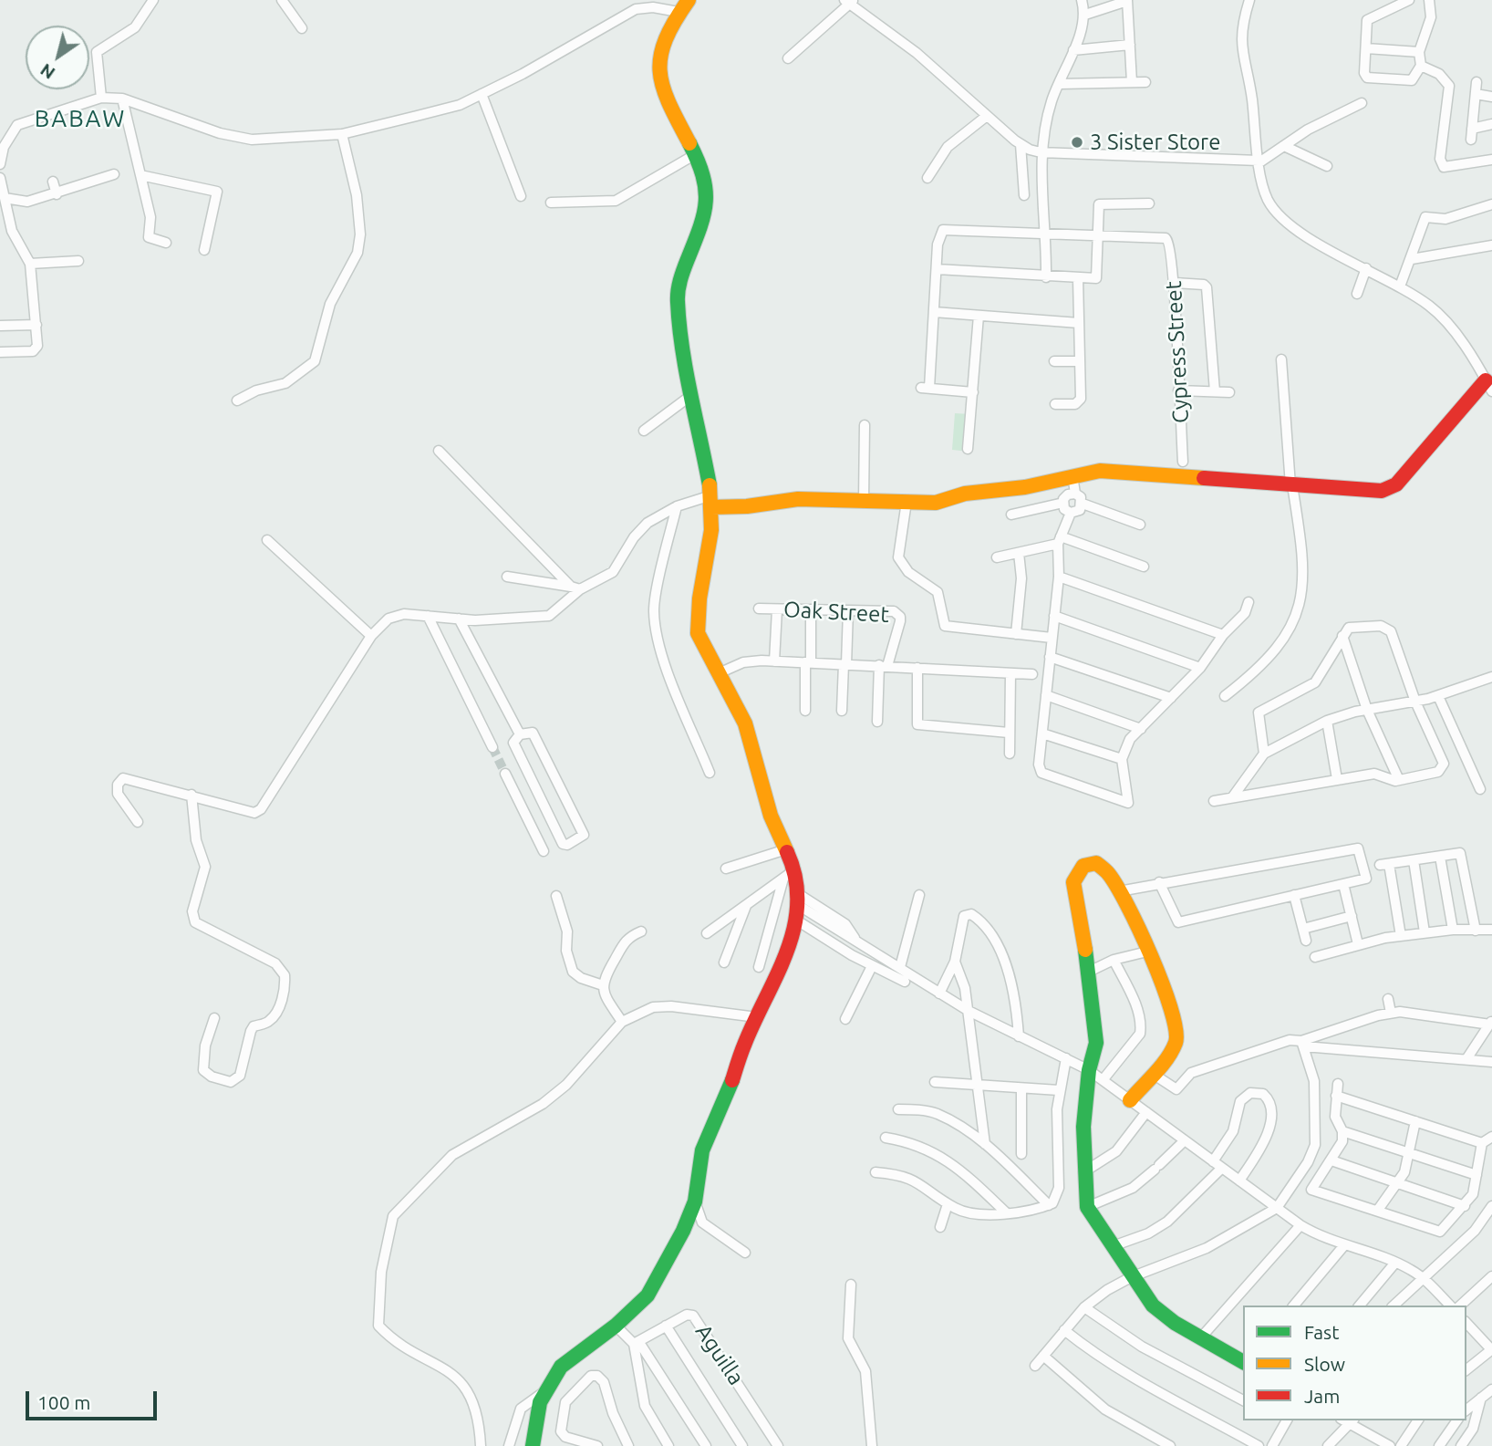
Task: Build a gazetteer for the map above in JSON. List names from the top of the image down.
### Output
{
  "streets": {
    "street": ["Cypress Street", "Oak Street", "Aguilla"]
  },
  "districts": ["BABAW"],
  "places": ["3 Sister Store"],
  "legend": ["Fast", "Slow", "Jam"],
  "scale_bar": "100 m",
  "north": "bottom left"
}
